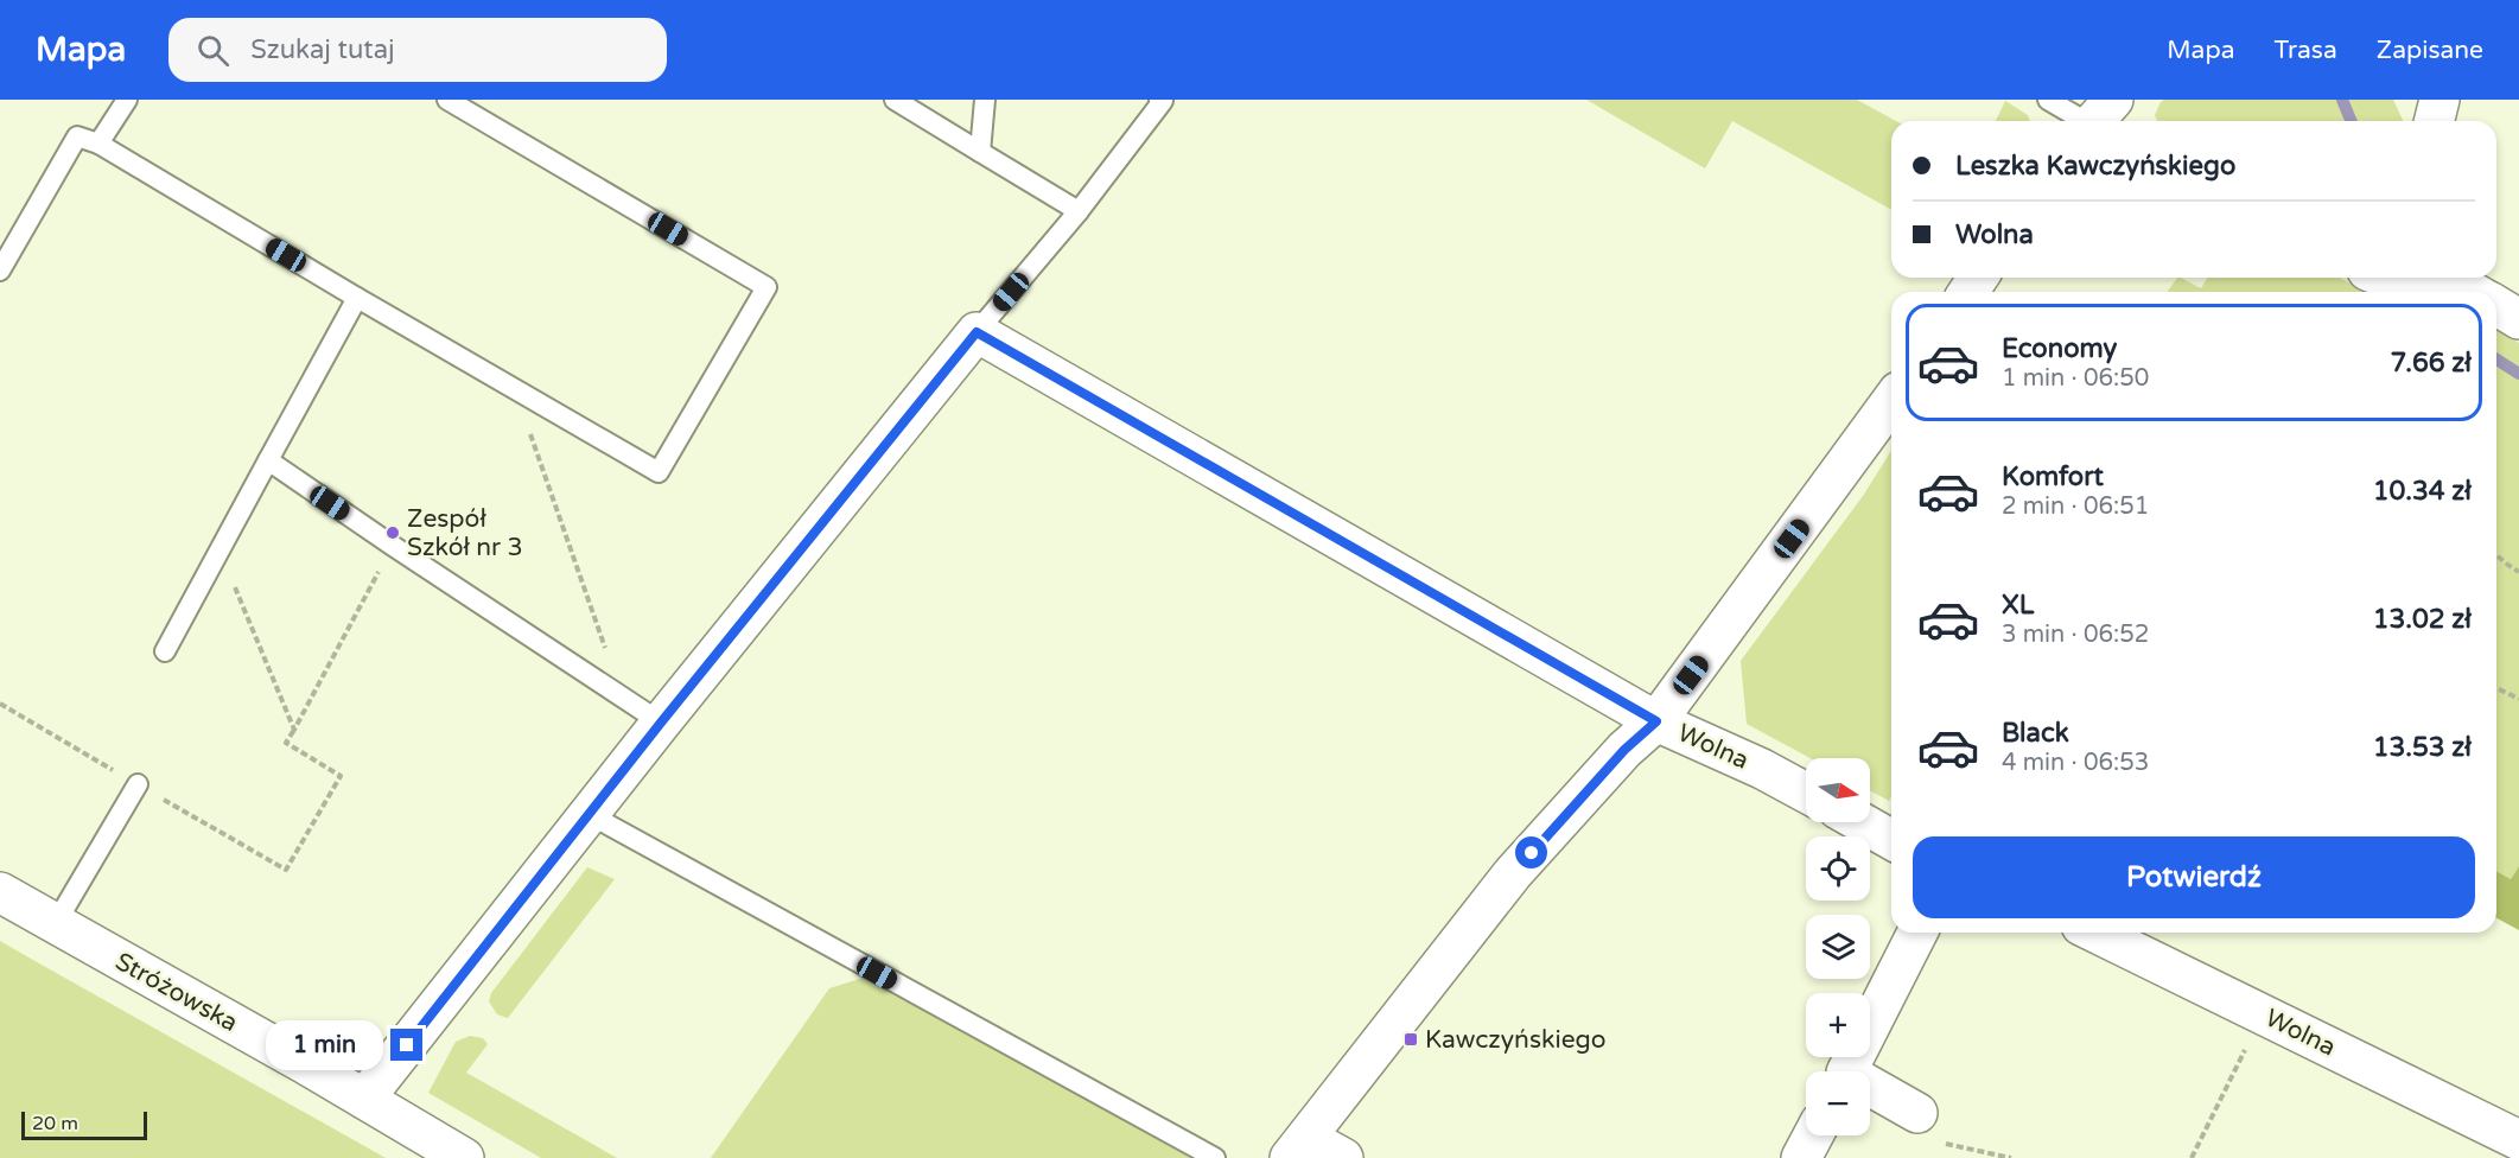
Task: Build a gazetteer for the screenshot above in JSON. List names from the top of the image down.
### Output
{
  "streets": {
    "street": ["Wolna", "Stróżowska"]
  },
  "places": {
    "other": ["Zespół Szkół nr 3"],
    "transit": ["Kawczyńskiego"]
  },
  "scale_bar": "20 m",
  "north": "right",
  "page": {
    "header": "Mapa",
    "search": "Szukaj tutaj",
    "nav": ["Mapa", "Trasa", "Zapisane"],
    "banner": ["Leszka Kawczyńskiego", "Wolna"],
    "list": [
      {
        "name": "Economy",
        "note": "1 min · 06:50",
        "value": "7.66 zł"
      },
      {
        "name": "Komfort",
        "note": "2 min · 06:51",
        "value": "10.34 zł"
      },
      {
        "name": "XL",
        "note": "3 min · 06:52",
        "value": "13.02 zł"
      },
      {
        "name": "Black",
        "note": "4 min · 06:53",
        "value": "13.53 zł"
      }
    ],
    "map_buttons": ["+", "−"],
    "buttons": "Potwierdź",
    "bubble": "1 min",
    "scale": "20 m"
  }
}
